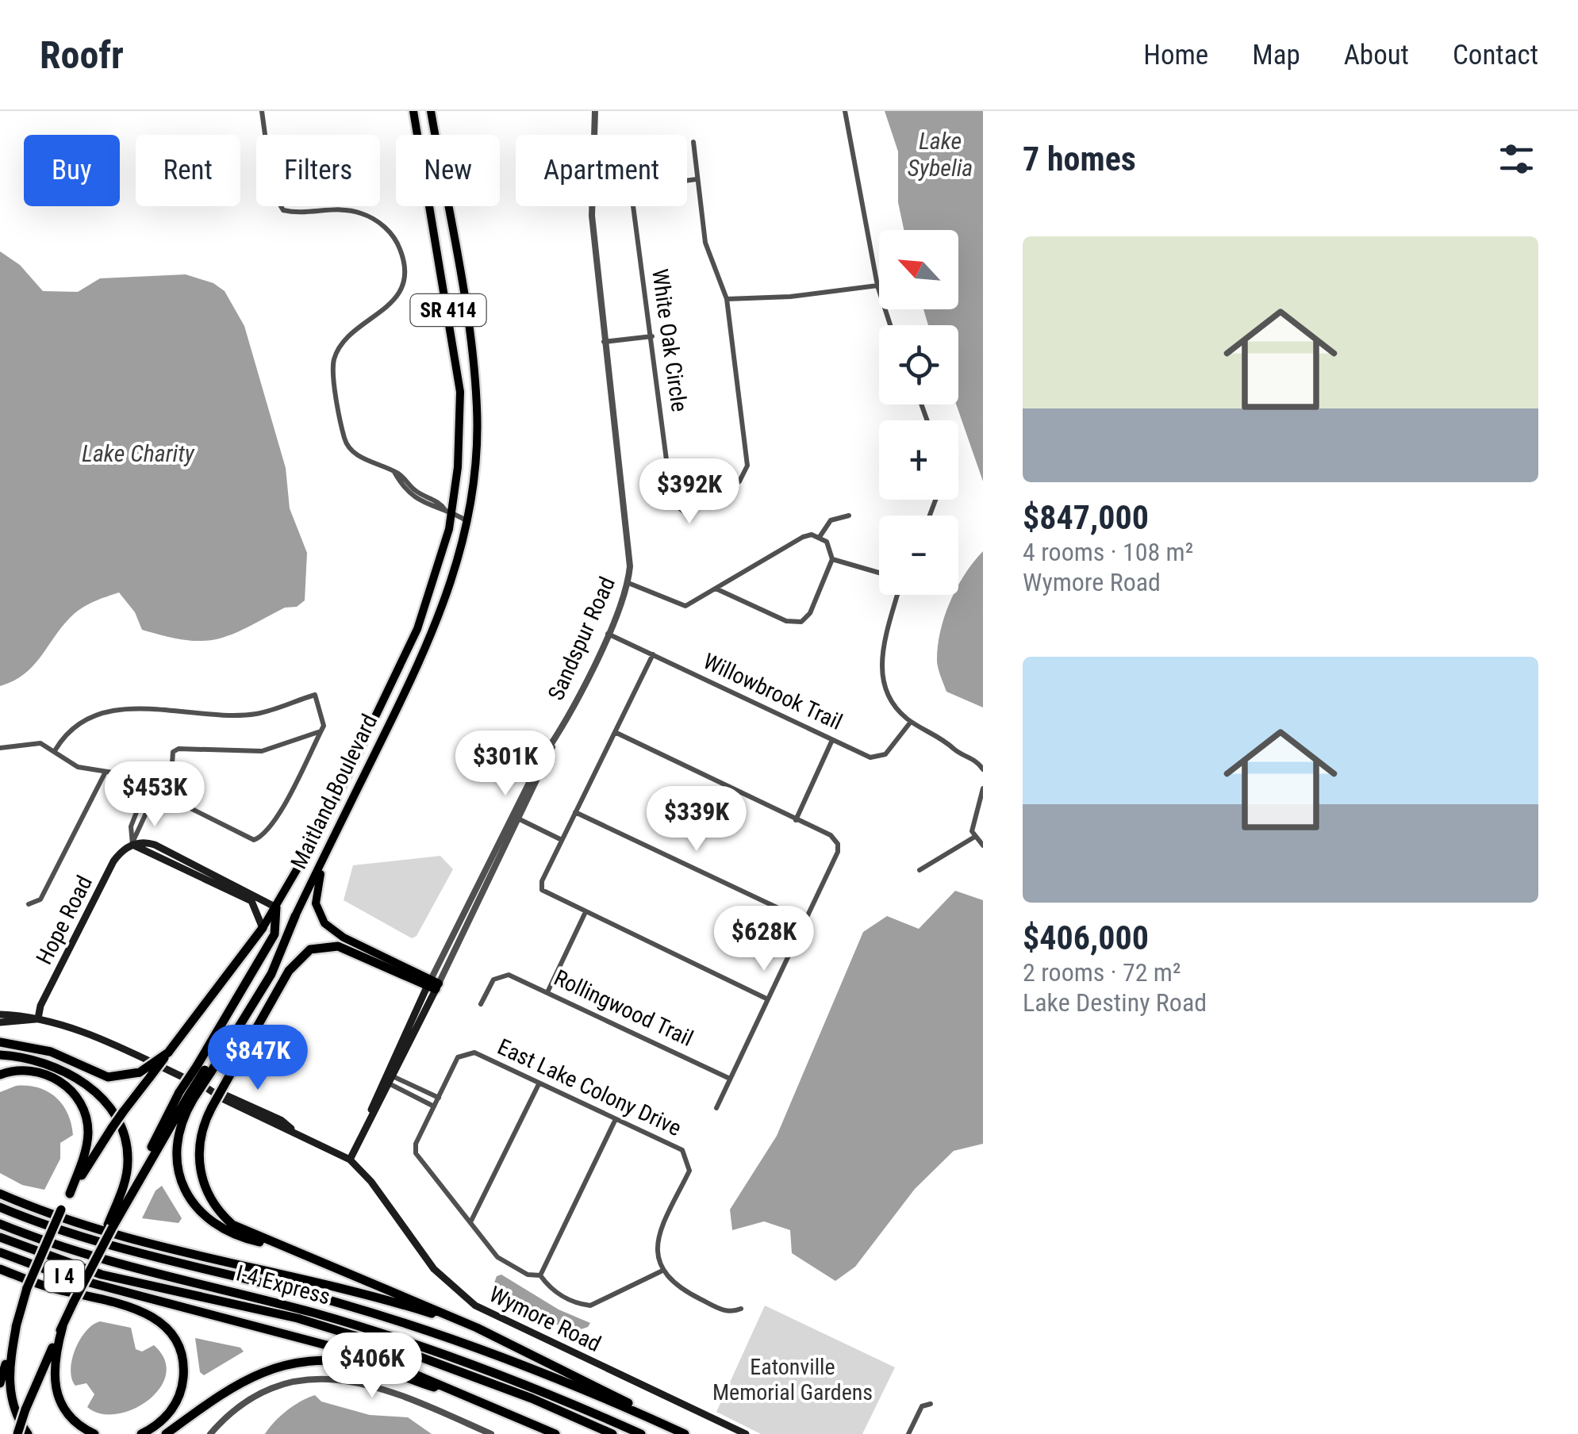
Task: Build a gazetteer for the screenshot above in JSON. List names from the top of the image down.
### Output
{
  "streets": {
    "highway": [
      "SR 414",
      "Maitland Boulevard",
      "I 4",
      "I-4 Express"
    ],
    "main road": ["Sandspur Road", "Hope Road", "Wymore Road"],
    "street": [
      "White Oak Circle",
      "Willowbrook Trail",
      "Rollingwood Trail",
      "East Lake Colony Drive"
    ]
  },
  "crossings": [
    ["Sandspur Road", "Willowbrook Trail"],
    ["Sandspur Road", "Wymore Road"],
    ["Hope Road", "Wymore Road"]
  ],
  "water": ["Lake Sybelia", "Lake Charity"],
  "parks": ["Eatonville Memorial Gardens"],
  "north": "top left",
  "page": {
    "header": "Roofr",
    "nav": [
      "Home",
      "Map",
      "About",
      "Contact"
    ],
    "heading": "7 homes",
    "chip": [
      "Buy",
      "Rent",
      "Filters",
      "New",
      "Apartment"
    ],
    "list": [
      {
        "name": "$847,000",
        "note": "4 rooms · 108 m² · Wymore Road"
      },
      {
        "name": "$406,000",
        "note": "2 rooms · 72 m² · Lake Destiny Road"
      }
    ],
    "map_buttons": ["+", "−"],
    "price": [
      "$392K",
      "$301K",
      "$453K",
      "$339K",
      "$628K",
      "$847K",
      "$406K"
    ]
  }
}
